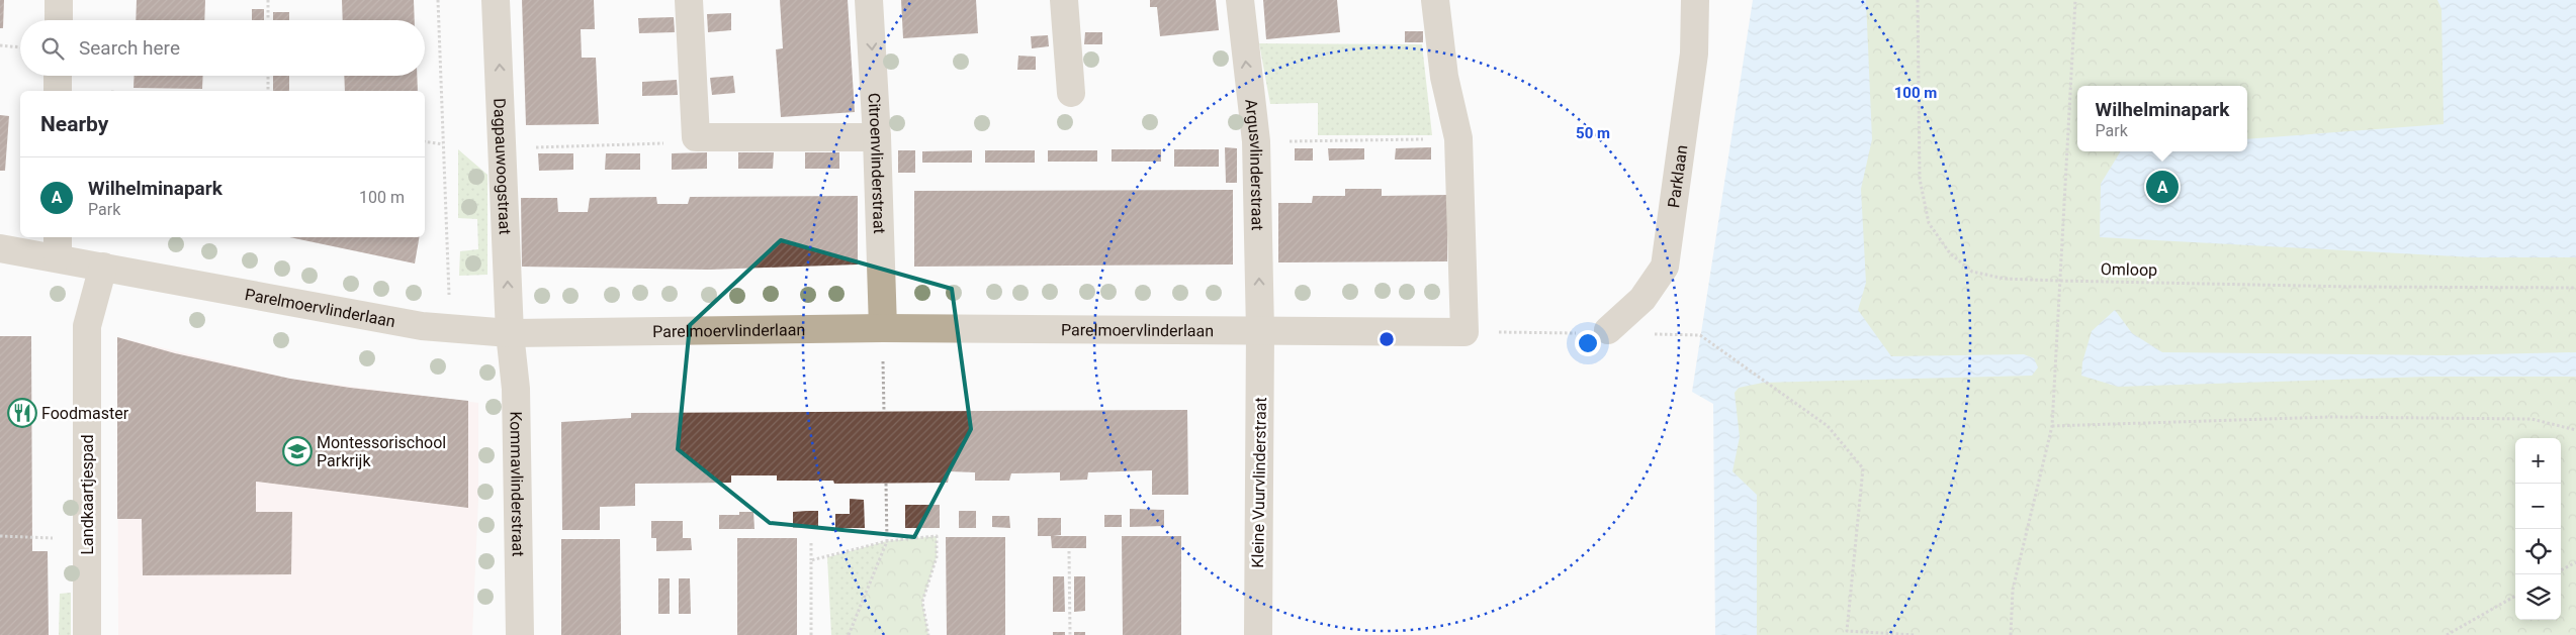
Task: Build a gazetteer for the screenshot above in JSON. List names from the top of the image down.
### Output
{
  "streets": {
    "street": [
      "Citroenvlinderstraat",
      "Argusvlinderstraat",
      "Dagpauwoogstraat",
      "Parklaan",
      "Parelmoervlinderlaan",
      "Kleine Vuurvlinderstraat",
      "Kommavlinderstraat",
      "Landkaartjespad"
    ],
    "path": ["Omloop"]
  },
  "crossings": [
    ["Citroenvlinderstraat", "Parelmoervlinderlaan"],
    ["Argusvlinderstraat", "Parelmoervlinderlaan"],
    ["Argusvlinderstraat", "Kleine Vuurvlinderstraat"],
    ["Dagpauwoogstraat", "Parelmoervlinderlaan"],
    ["Dagpauwoogstraat", "Kommavlinderstraat"],
    ["Parelmoervlinderlaan", "Kleine Vuurvlinderstraat"],
    ["Parelmoervlinderlaan", "Kommavlinderstraat"],
    ["Parelmoervlinderlaan", "Landkaartjespad"]
  ],
  "places": {
    "restaurant": ["Foodmaster"],
    "school or university": ["Montessorischool Parkrijk"]
  },
  "page": {
    "search": "Search here",
    "popup": ["Wilhelminapark", "Park"],
    "heading": "Nearby",
    "list": [
      {
        "mark": "A",
        "name": "Wilhelminapark",
        "note": "Park",
        "value": "100 m"
      }
    ],
    "pins": "A",
    "map_buttons": ["+", "−"]
  },
  "rings": ["100 m", "50 m"]
}
